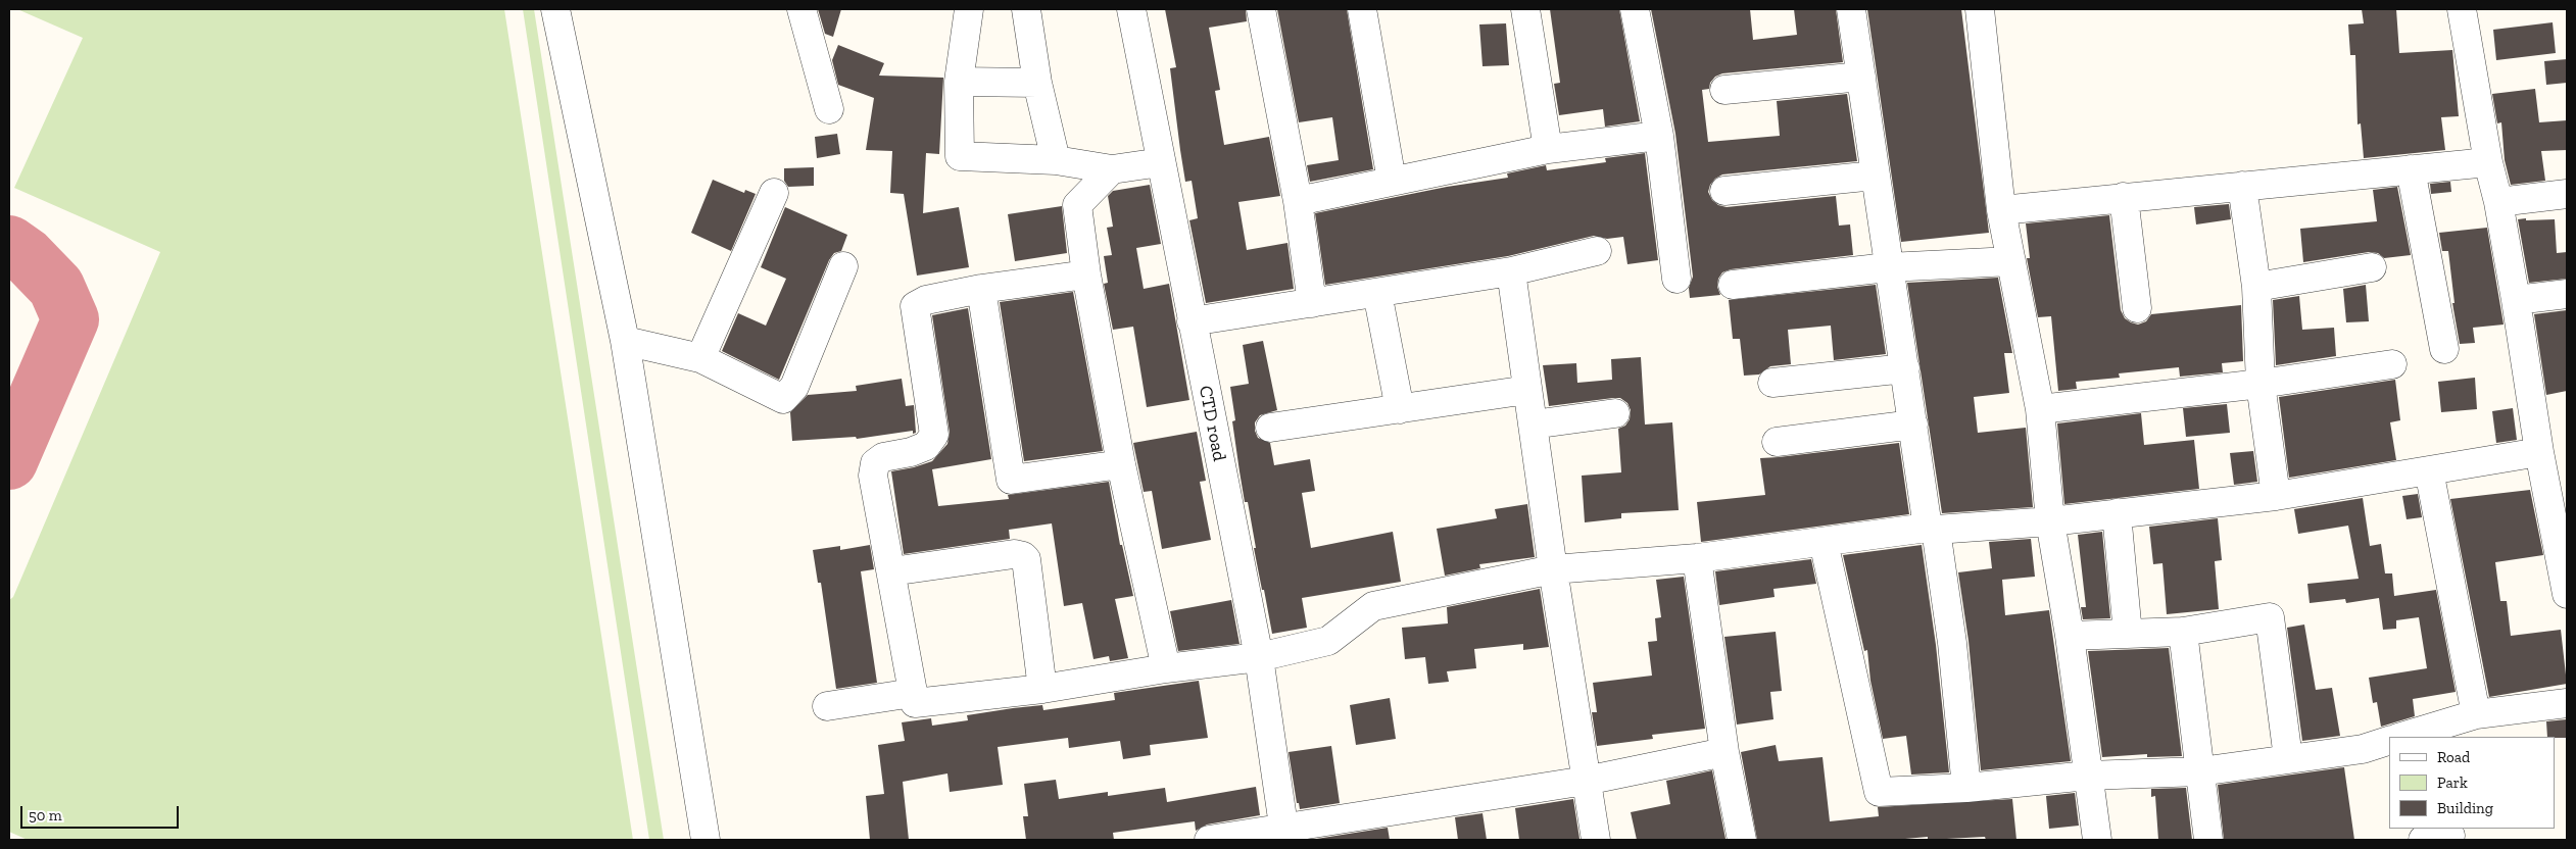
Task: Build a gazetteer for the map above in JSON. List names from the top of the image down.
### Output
{
  "streets": {
    "street": ["CTD road"]
  },
  "legend": ["Road", "Park", "Building"],
  "scale_bar": "50 m"
}
